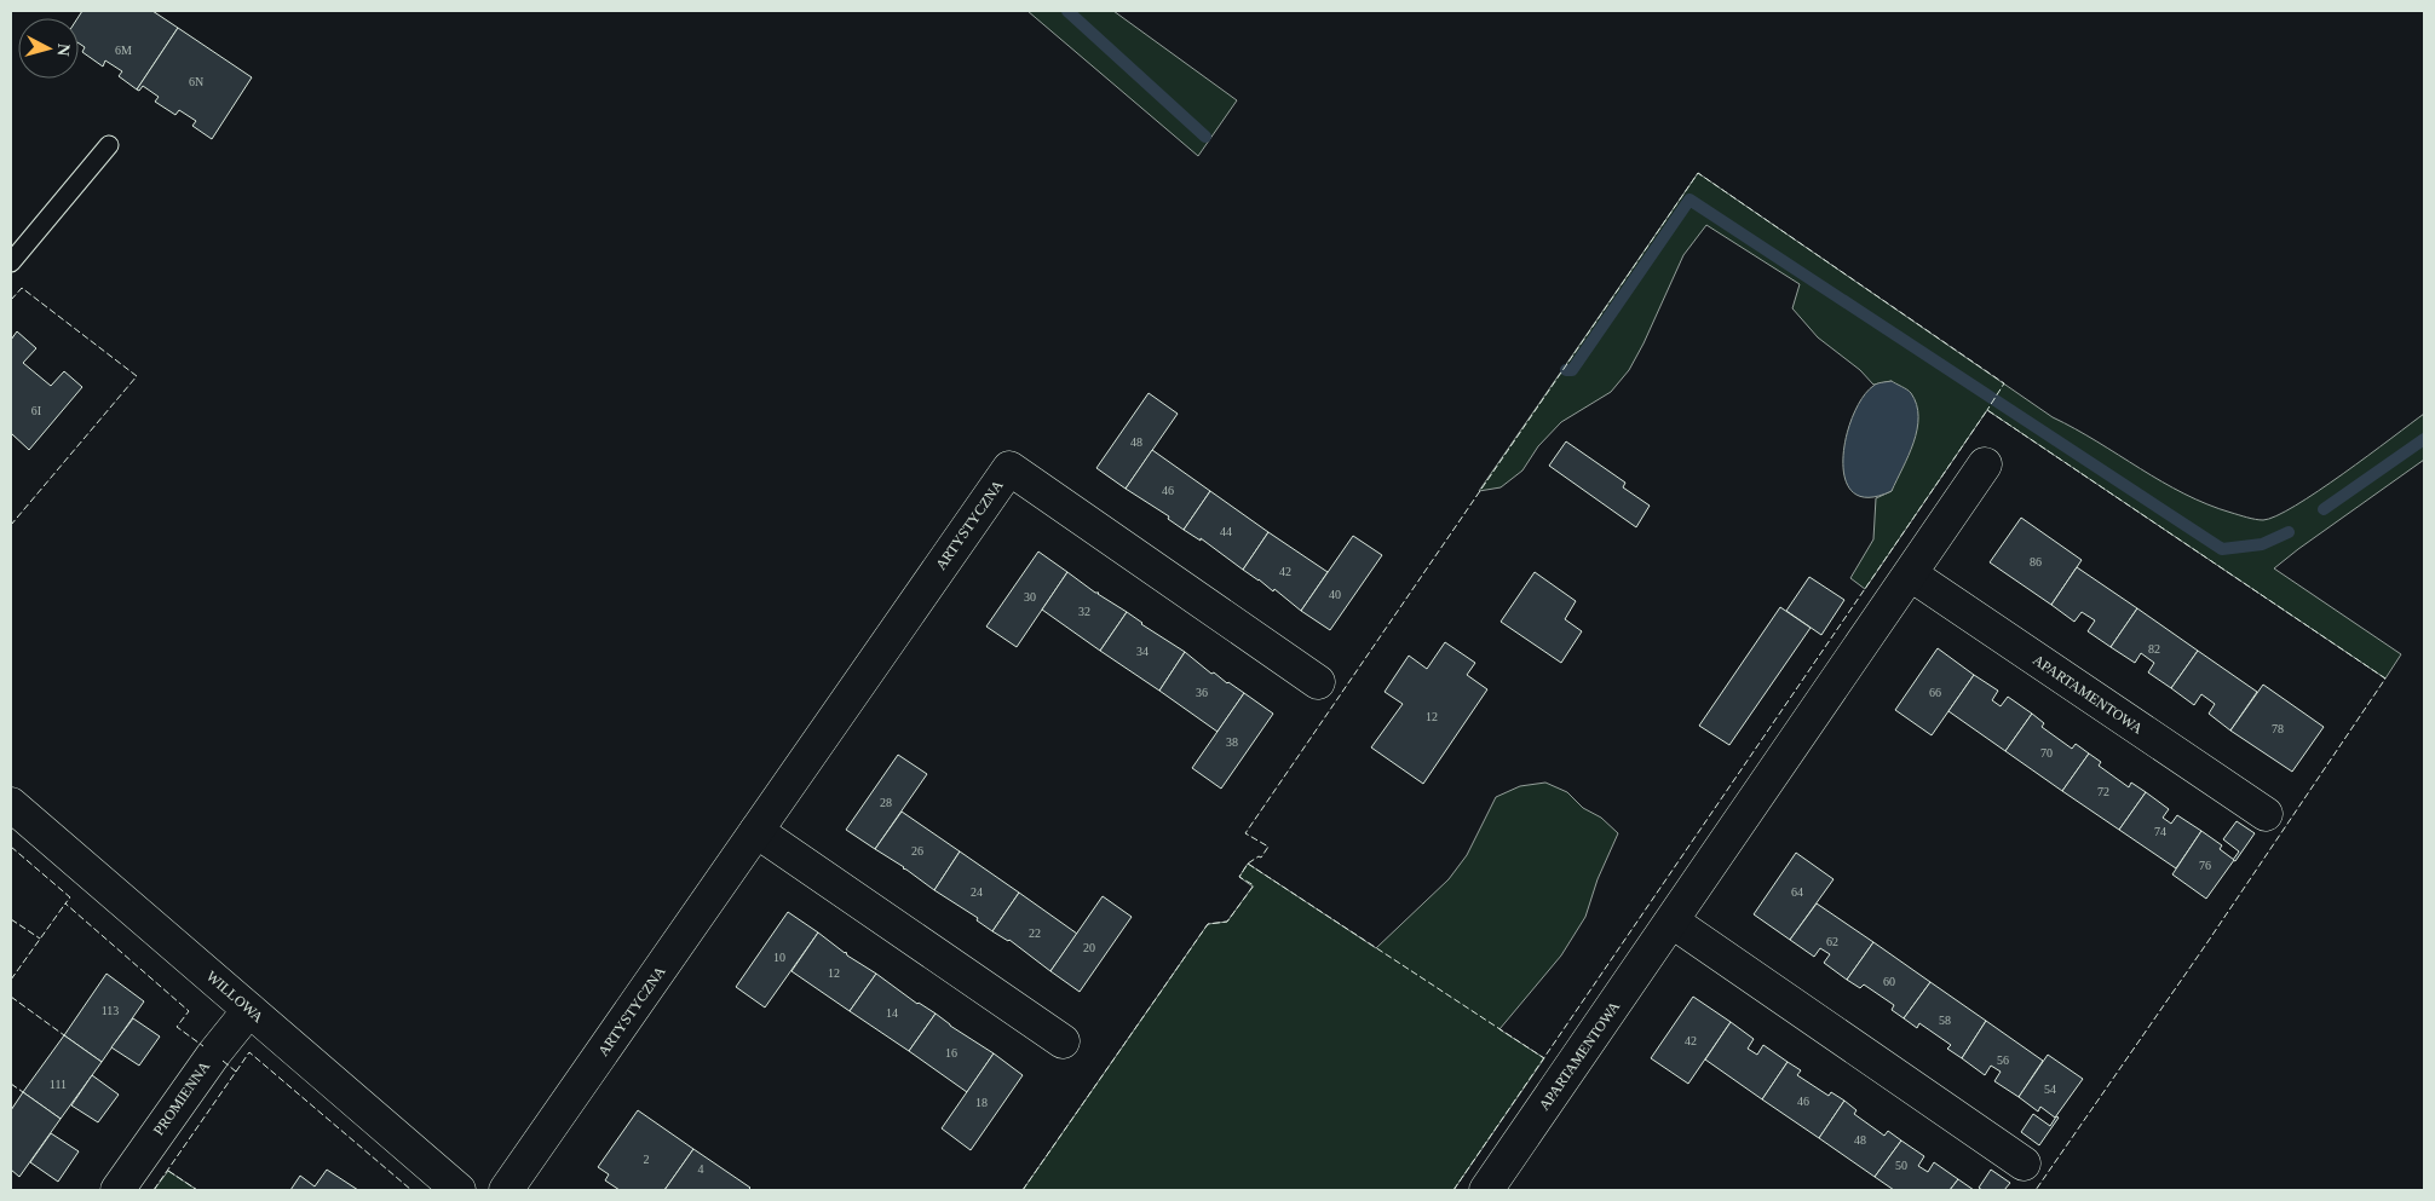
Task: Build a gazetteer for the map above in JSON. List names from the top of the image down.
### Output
{
  "streets": {
    "street": [
      "ARTYSTYCZNA",
      "APARTAMENTOWA",
      "WILLOWA",
      "PROMIENNA"
    ]
  },
  "crossings": [
    ["WILLOWA", "PROMIENNA"]
  ],
  "house_numbers": [
    "6M",
    "6N",
    "6I",
    "48",
    "46",
    "44",
    "86",
    "42",
    "40",
    "30",
    "32",
    "82",
    "34",
    "36",
    "66",
    "12",
    "78",
    "38",
    "70",
    "72",
    "28",
    "74",
    "26",
    "76",
    "24",
    "64",
    "22",
    "62",
    "20",
    "10",
    "12",
    "60",
    "113",
    "14",
    "58",
    "42",
    "16",
    "56",
    "111",
    "54",
    "46",
    "18",
    "48",
    "2",
    "50",
    "4"
  ],
  "north": "right"
}
